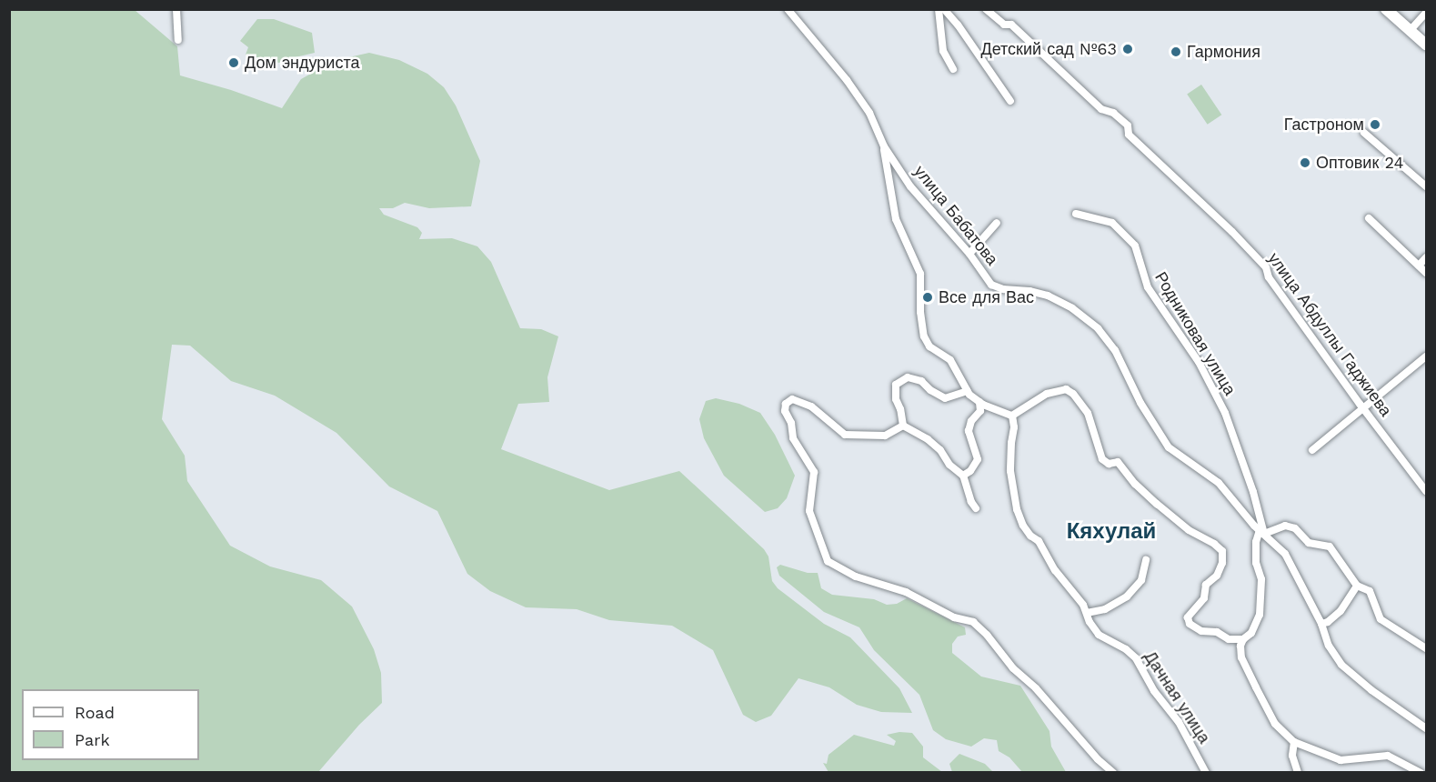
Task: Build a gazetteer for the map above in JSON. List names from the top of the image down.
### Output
{
  "streets": {
    "street": [
      "улица Бабатова",
      "Родниковая улица",
      "улица Абдуллы Гаджиева",
      "Дачная улица"
    ]
  },
  "crossings": [
    ["улица Бабатова", "Родниковая улица"]
  ],
  "districts": ["Кяхулай"],
  "places": [
    "Детский сад №63",
    "Гармония",
    "Дом эндуриста",
    "Гастроном",
    "Оптовик 24",
    "Все для Вас"
  ],
  "legend": ["Road", "Park"]
}
